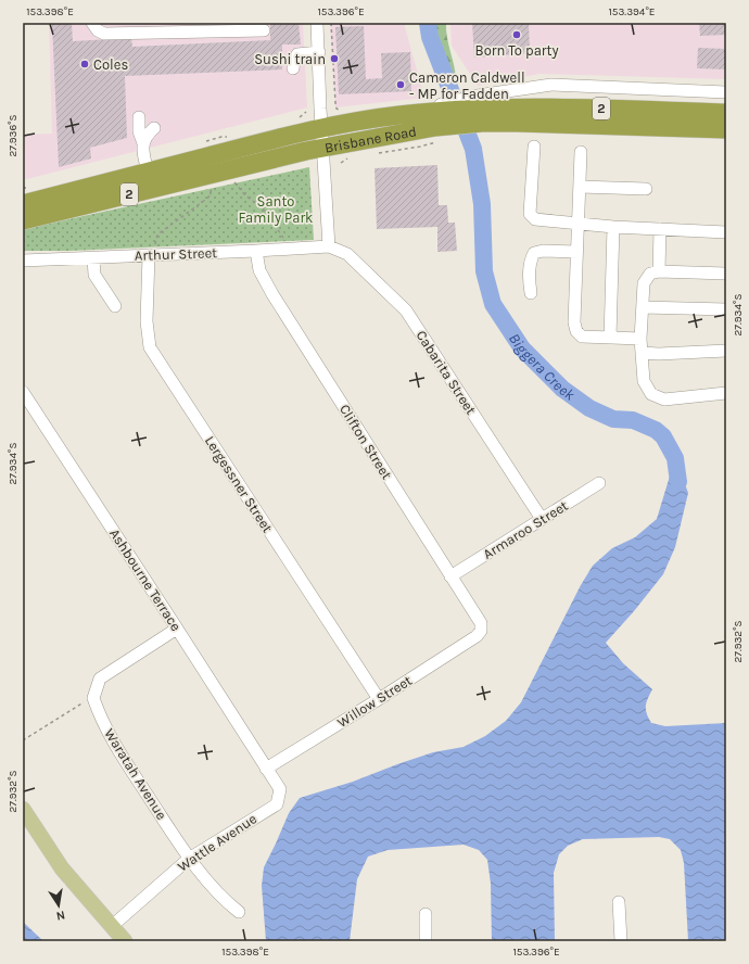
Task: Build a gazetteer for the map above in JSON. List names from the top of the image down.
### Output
{
  "streets": {
    "highway": ["2", "Brisbane Road"],
    "street": [
      "Arthur Street",
      "Cabarita Street",
      "Clifton Street",
      "Lergessner Street",
      "Armaroo Street",
      "Ashbourne Terrace",
      "Willow Street",
      "Waratah Avenue",
      "Wattle Avenue"
    ]
  },
  "crossings": [
    ["Arthur Street", "Cabarita Street"],
    ["Arthur Street", "Clifton Street"],
    ["Arthur Street", "Lergessner Street"],
    ["Cabarita Street", "Armaroo Street"],
    ["Clifton Street", "Armaroo Street"],
    ["Clifton Street", "Willow Street"],
    ["Lergessner Street", "Willow Street"],
    ["Ashbourne Terrace", "Willow Street"],
    ["Ashbourne Terrace", "Waratah Avenue"],
    ["Ashbourne Terrace", "Wattle Avenue"],
    ["Willow Street", "Wattle Avenue"],
    ["Waratah Avenue", "Wattle Avenue"]
  ],
  "water": ["Biggera Creek"],
  "parks": ["Santo Family Park"],
  "places": [
    "Born To party",
    "Sushi train",
    "Coles",
    "Cameron Caldwell - MP for Fadden"
  ],
  "north": "bottom",
  "coordinates": [
    "153.398°E",
    "153.396°E",
    "153.394°E",
    "27.936°S",
    "27.934°S",
    "27.932°S"
  ]
}
